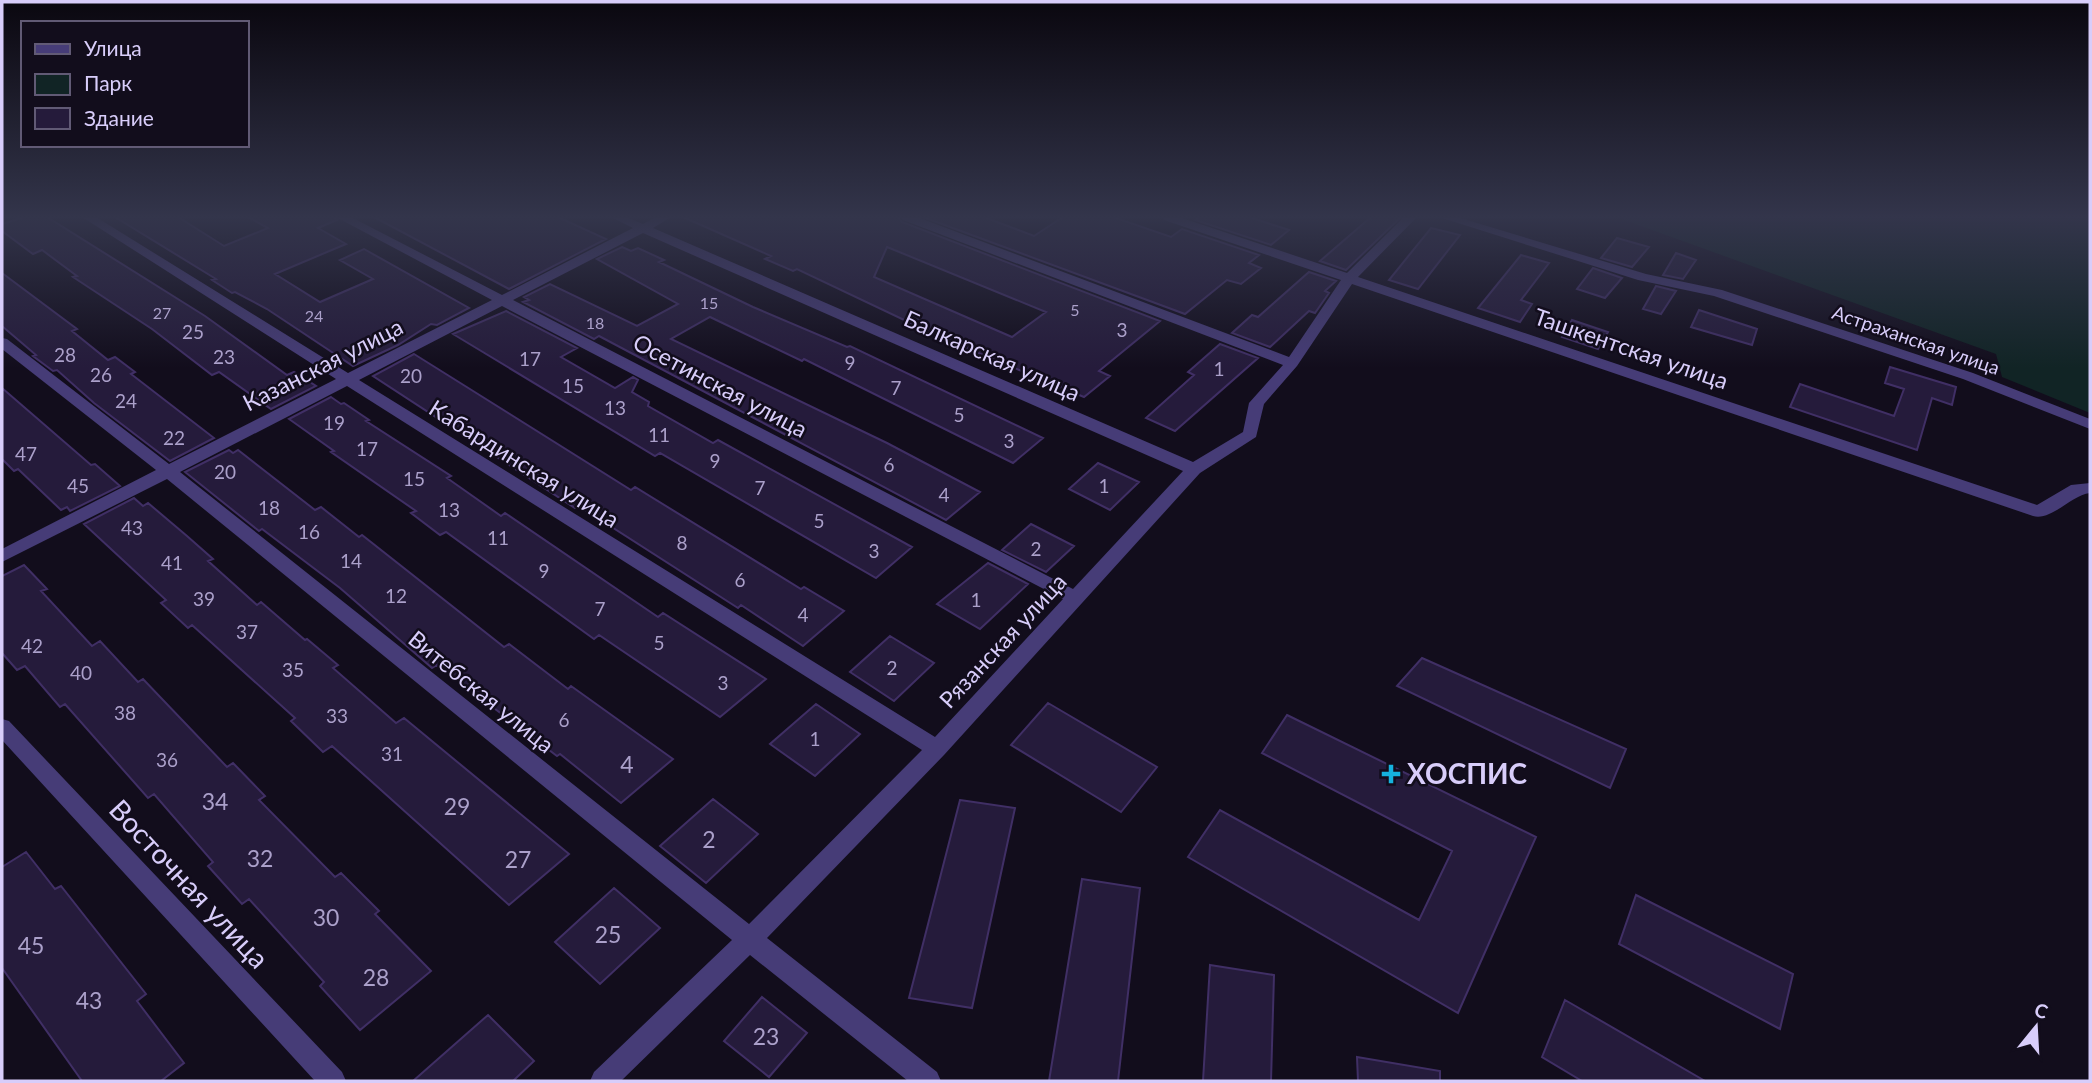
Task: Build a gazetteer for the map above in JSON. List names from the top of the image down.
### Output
{
  "streets": {
    "street": [
      "Астраханская улица",
      "Ташкентская улица",
      "Балкарская улица",
      "Казанская улица",
      "Осетинская улица",
      "Кабардинская улица",
      "Рязанская улица",
      "Витебская улица",
      "Восточная улица"
    ]
  },
  "crossings": [
    ["Ташкентская улица", "Рязанская улица"],
    ["Балкарская улица", "Рязанская улица"],
    ["Казанская улица", "Осетинская улица"],
    ["Казанская улица", "Кабардинская улица"],
    ["Казанская улица", "Витебская улица"],
    ["Осетинская улица", "Рязанская улица"],
    ["Кабардинская улица", "Рязанская улица"],
    ["Рязанская улица", "Витебская улица"]
  ],
  "places": {
    "health": ["ХОСПИС"]
  },
  "house_numbers": [
    "15",
    "5",
    "27",
    "24",
    "18",
    "3",
    "25",
    "28",
    "23",
    "17",
    "9",
    "1",
    "26",
    "20",
    "15",
    "7",
    "24",
    "13",
    "5",
    "19",
    "11",
    "22",
    "3",
    "17",
    "47",
    "9",
    "6",
    "20",
    "15",
    "45",
    "1",
    "7",
    "4",
    "18",
    "13",
    "5",
    "43",
    "16",
    "11",
    "8",
    "2",
    "3",
    "14",
    "41",
    "9",
    "6",
    "12",
    "39",
    "1",
    "7",
    "4",
    "37",
    "5",
    "42",
    "2",
    "35",
    "40",
    "3",
    "38",
    "33",
    "6",
    "1",
    "31",
    "36",
    "4",
    "34",
    "29",
    "2",
    "32",
    "27",
    "30",
    "25",
    "45",
    "28",
    "43",
    "23"
  ],
  "legend": ["Улица", "Парк", "Здание"],
  "north": "top"
}
